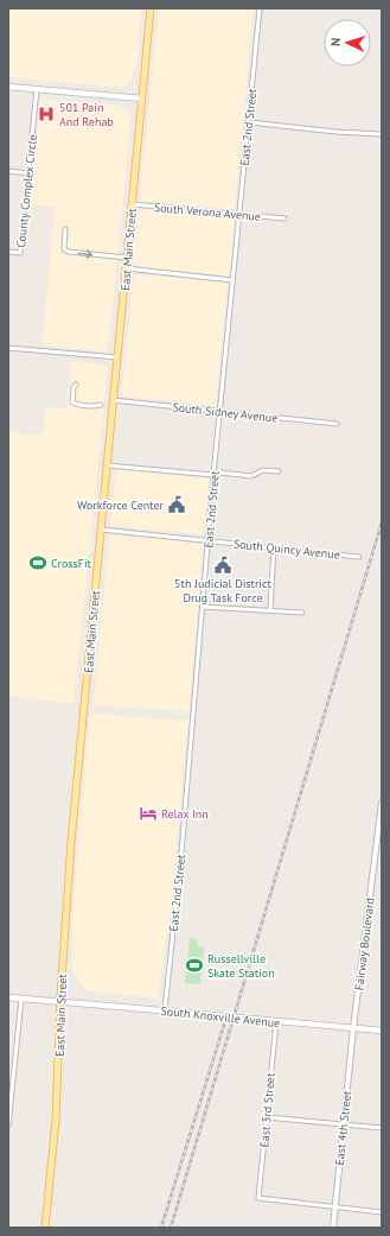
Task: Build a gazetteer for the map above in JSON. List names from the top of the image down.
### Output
{
  "streets": {
    "main road": ["East Main Street", "South Knoxville Avenue"],
    "street": [
      "East 2nd Street",
      "County Complex Circle",
      "South Verona Avenue",
      "South Sidney Avenue",
      "South Quincy Avenue",
      "Fairway Boulevard",
      "East 3rd Street",
      "East 4th Street"
    ]
  },
  "crossings": [
    ["East 2nd Street", "South Verona Avenue"],
    ["East 2nd Street", "South Sidney Avenue"],
    ["East 2nd Street", "South Quincy Avenue"],
    ["East 2nd Street", "South Knoxville Avenue"],
    ["South Verona Avenue", "East Main Street"],
    ["East Main Street", "South Sidney Avenue"],
    ["East Main Street", "South Quincy Avenue"],
    ["East Main Street", "South Knoxville Avenue"],
    ["Fairway Boulevard", "South Knoxville Avenue"],
    ["Fairway Boulevard", "East 4th Street"],
    ["South Knoxville Avenue", "East 3rd Street"],
    ["South Knoxville Avenue", "East 4th Street"],
    ["East 3rd Street", "East 4th Street"]
  ],
  "places": {
    "hospital": ["501 Pain And Rehab"],
    "public building": ["Workforce Center", "5th Judicial District Drug Task Force"],
    "sports": ["CrossFit", "Russellville Skate Station"],
    "hotel": ["Relax Inn"]
  },
  "north": "left"
}
